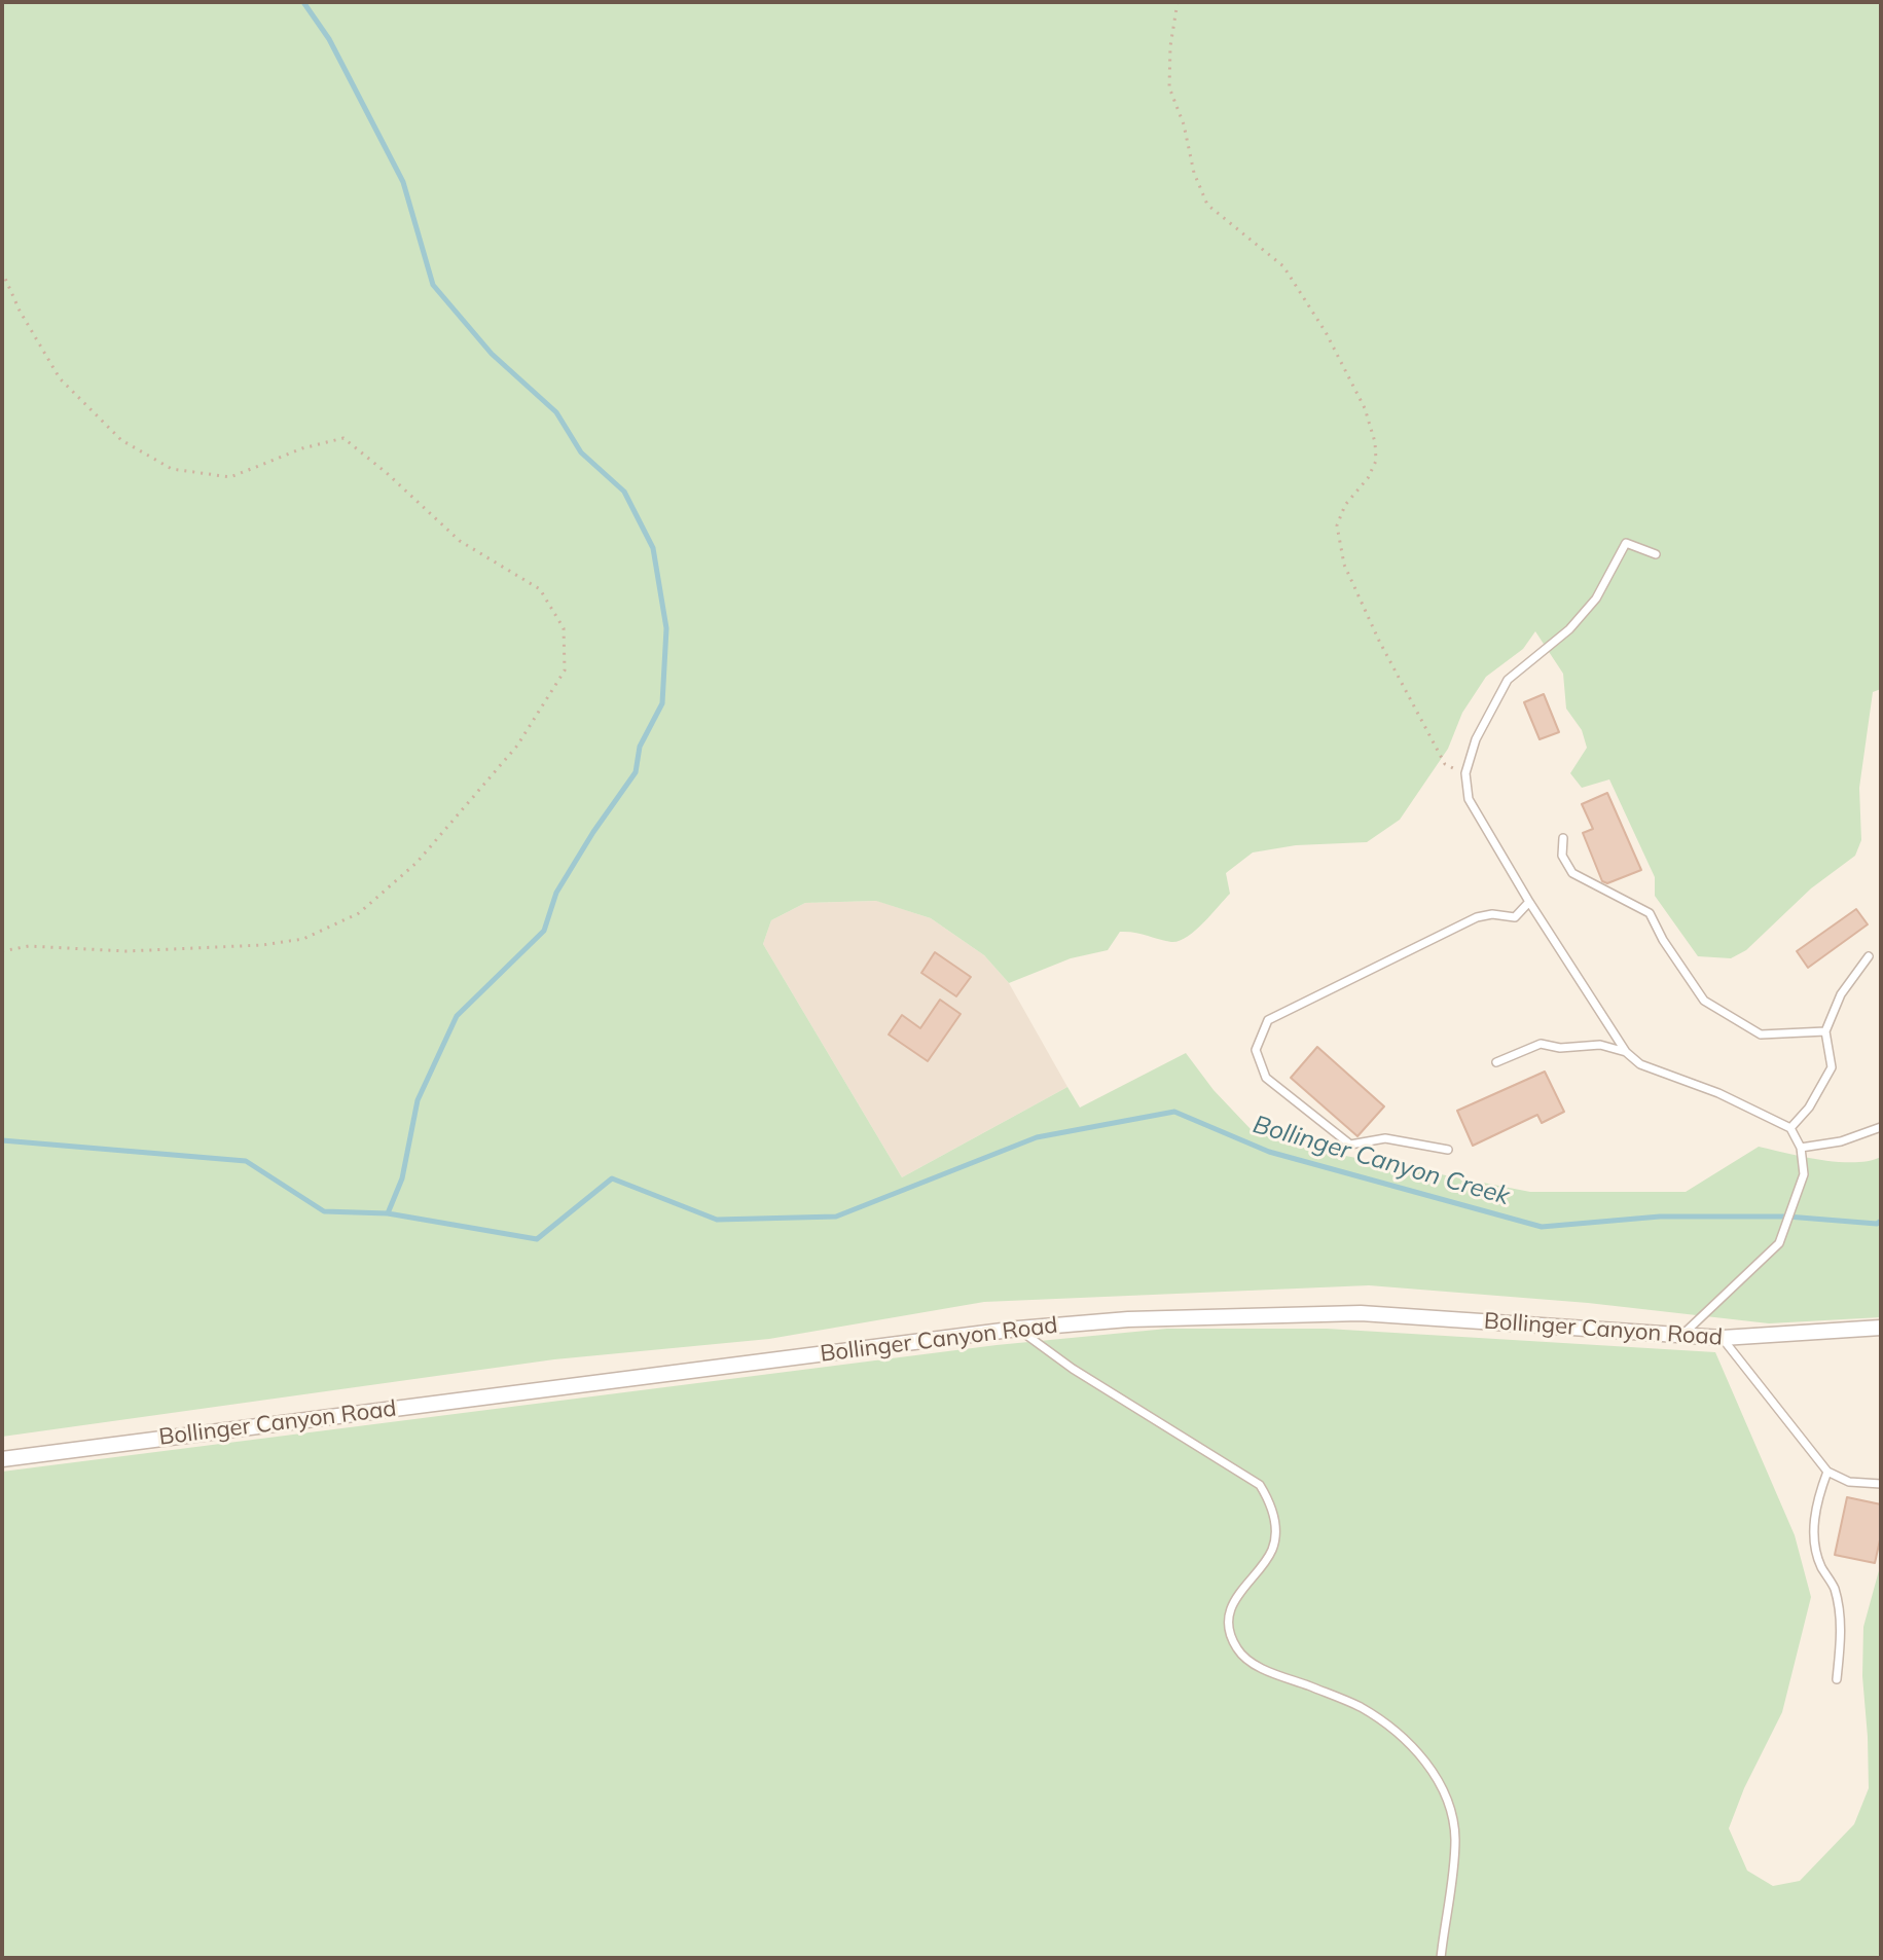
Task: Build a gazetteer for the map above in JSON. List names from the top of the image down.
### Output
{
  "streets": {
    "street": ["Bollinger Canyon Road"]
  },
  "water": ["Bollinger Canyon Creek"]
}
